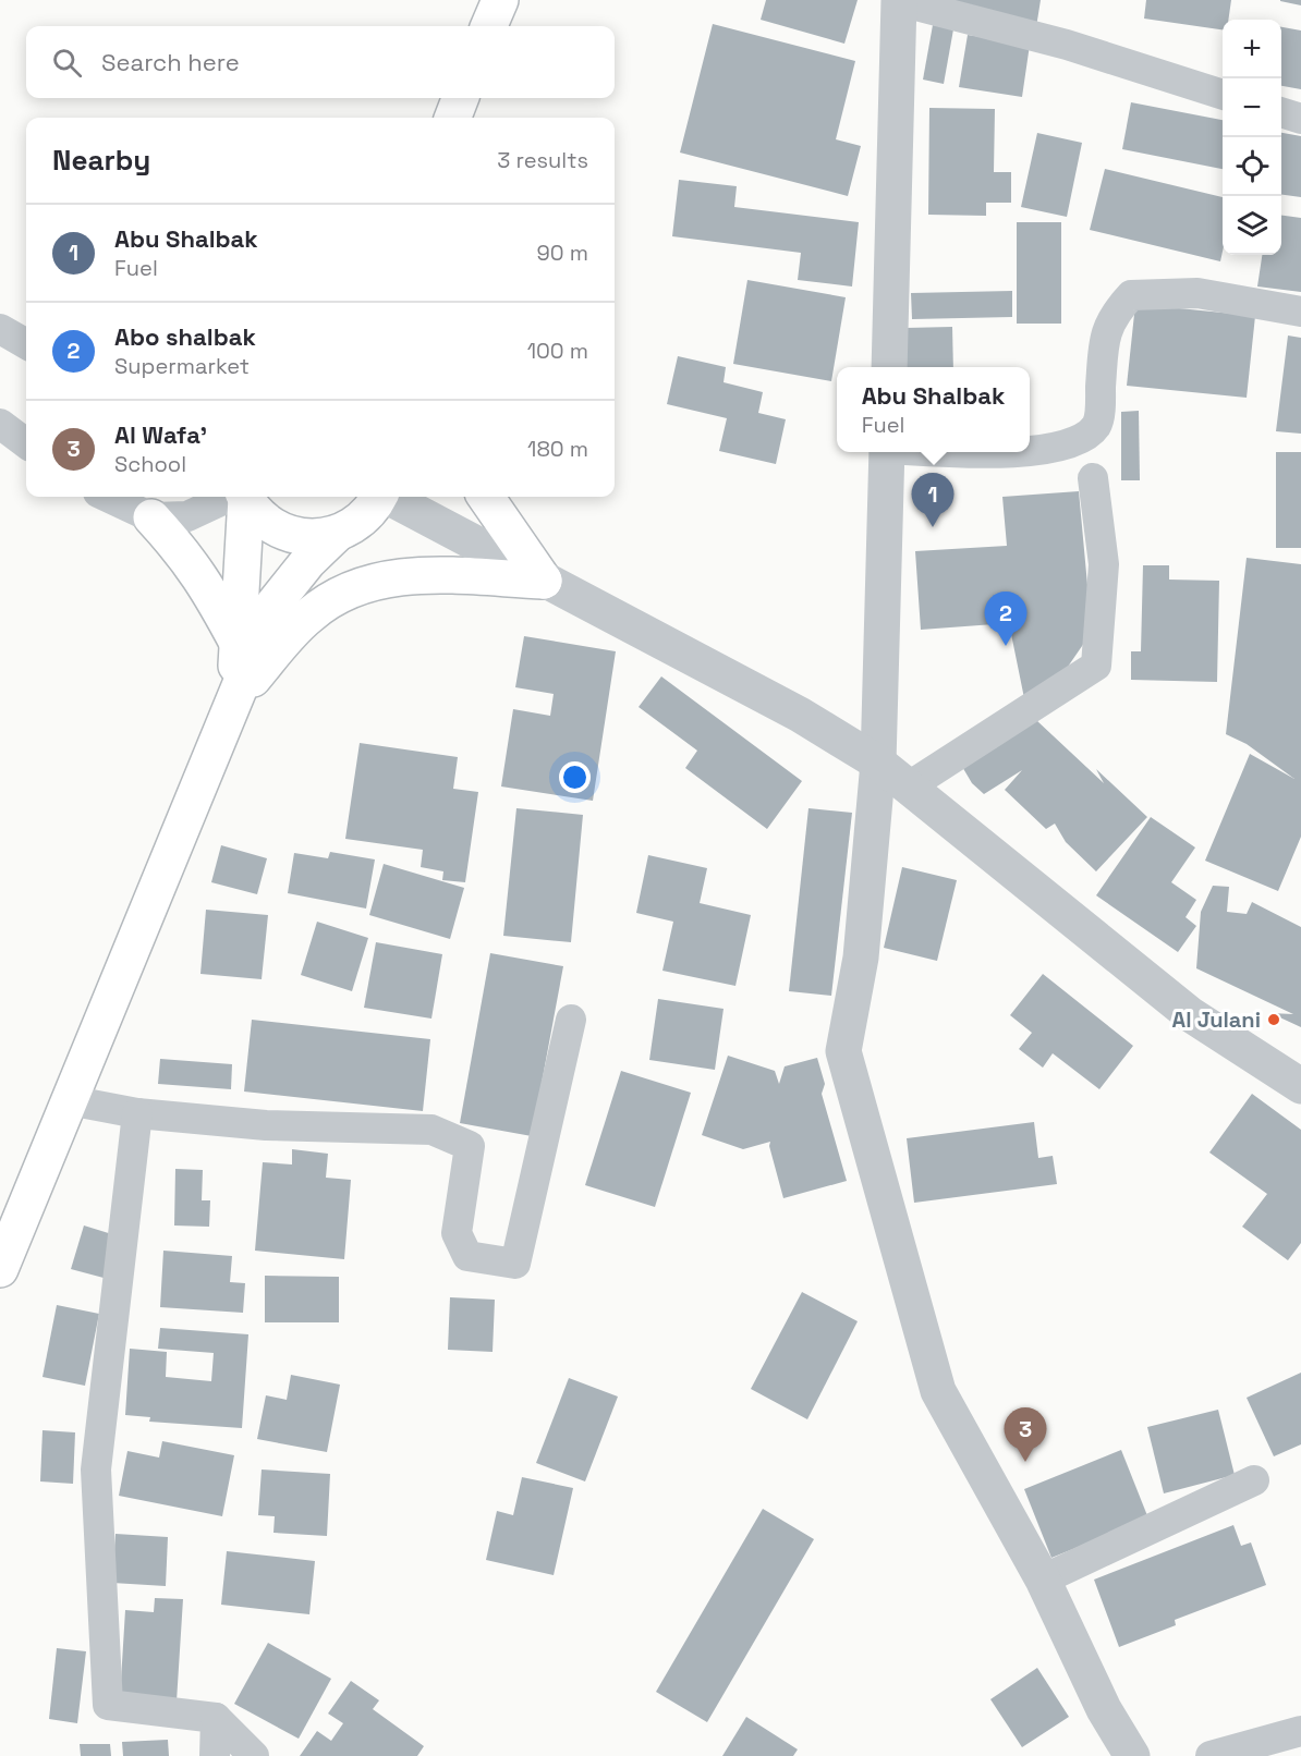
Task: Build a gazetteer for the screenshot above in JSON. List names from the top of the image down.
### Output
{
  "places": ["Al Julani"],
  "page": {
    "map_buttons": ["+", "−"],
    "search": "Search here",
    "heading": ["Nearby", "3 results"],
    "list": [
      {
        "mark": "1",
        "name": "Abu Shalbak",
        "note": "Fuel",
        "value": "90 m"
      },
      {
        "mark": "2",
        "name": "Abo shalbak",
        "note": "Supermarket",
        "value": "100 m"
      },
      {
        "mark": "3",
        "name": "Al Wafa'",
        "note": "School",
        "value": "180 m"
      }
    ],
    "popup": ["Abu Shalbak", "Fuel"],
    "pins": ["1", "2", "3"]
  }
}
